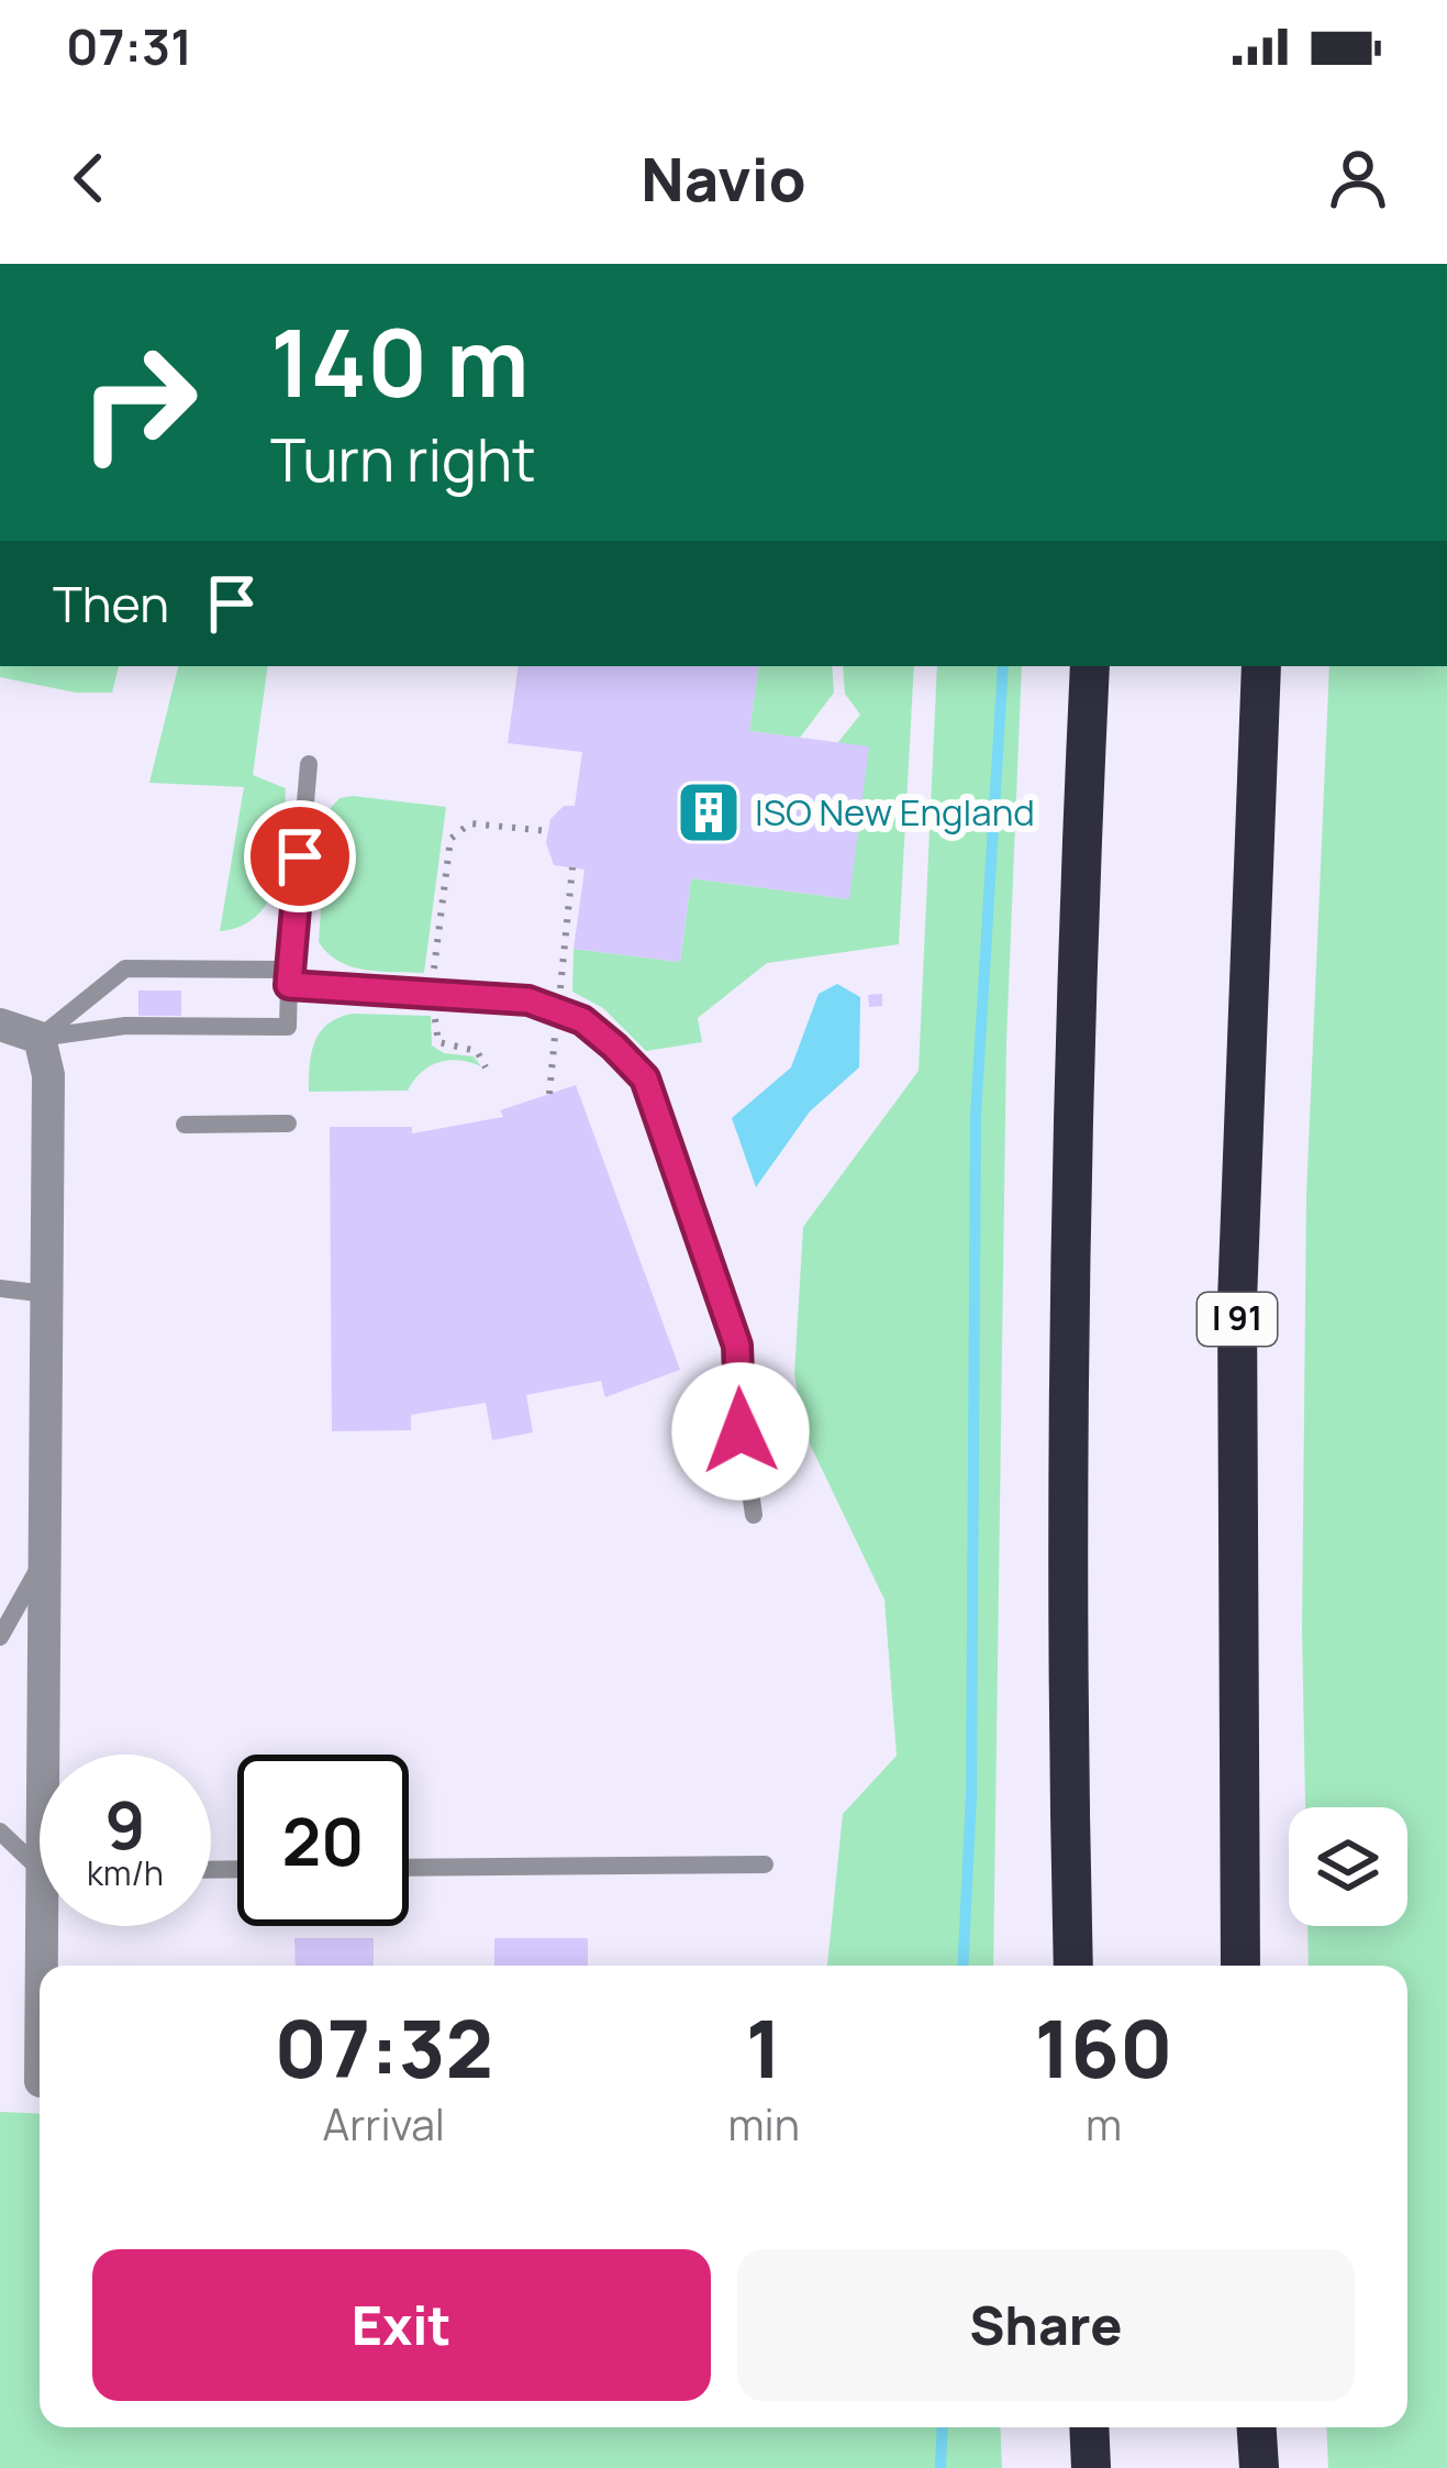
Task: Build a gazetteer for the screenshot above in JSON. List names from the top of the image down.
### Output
{
  "streets": {
    "highway": ["I 91"]
  },
  "places": {
    "building": ["ISO New England"]
  },
  "page": {
    "status": "07:31",
    "header": "Navio",
    "turn": ["140 m", "Turn right"],
    "then": "Then",
    "speed": "9 km/h",
    "limit": "20",
    "eta": [
      "07:32",
      "Arrival",
      "1",
      "min",
      "160",
      "m"
    ],
    "buttons": ["Exit", "Share"]
  }
}
